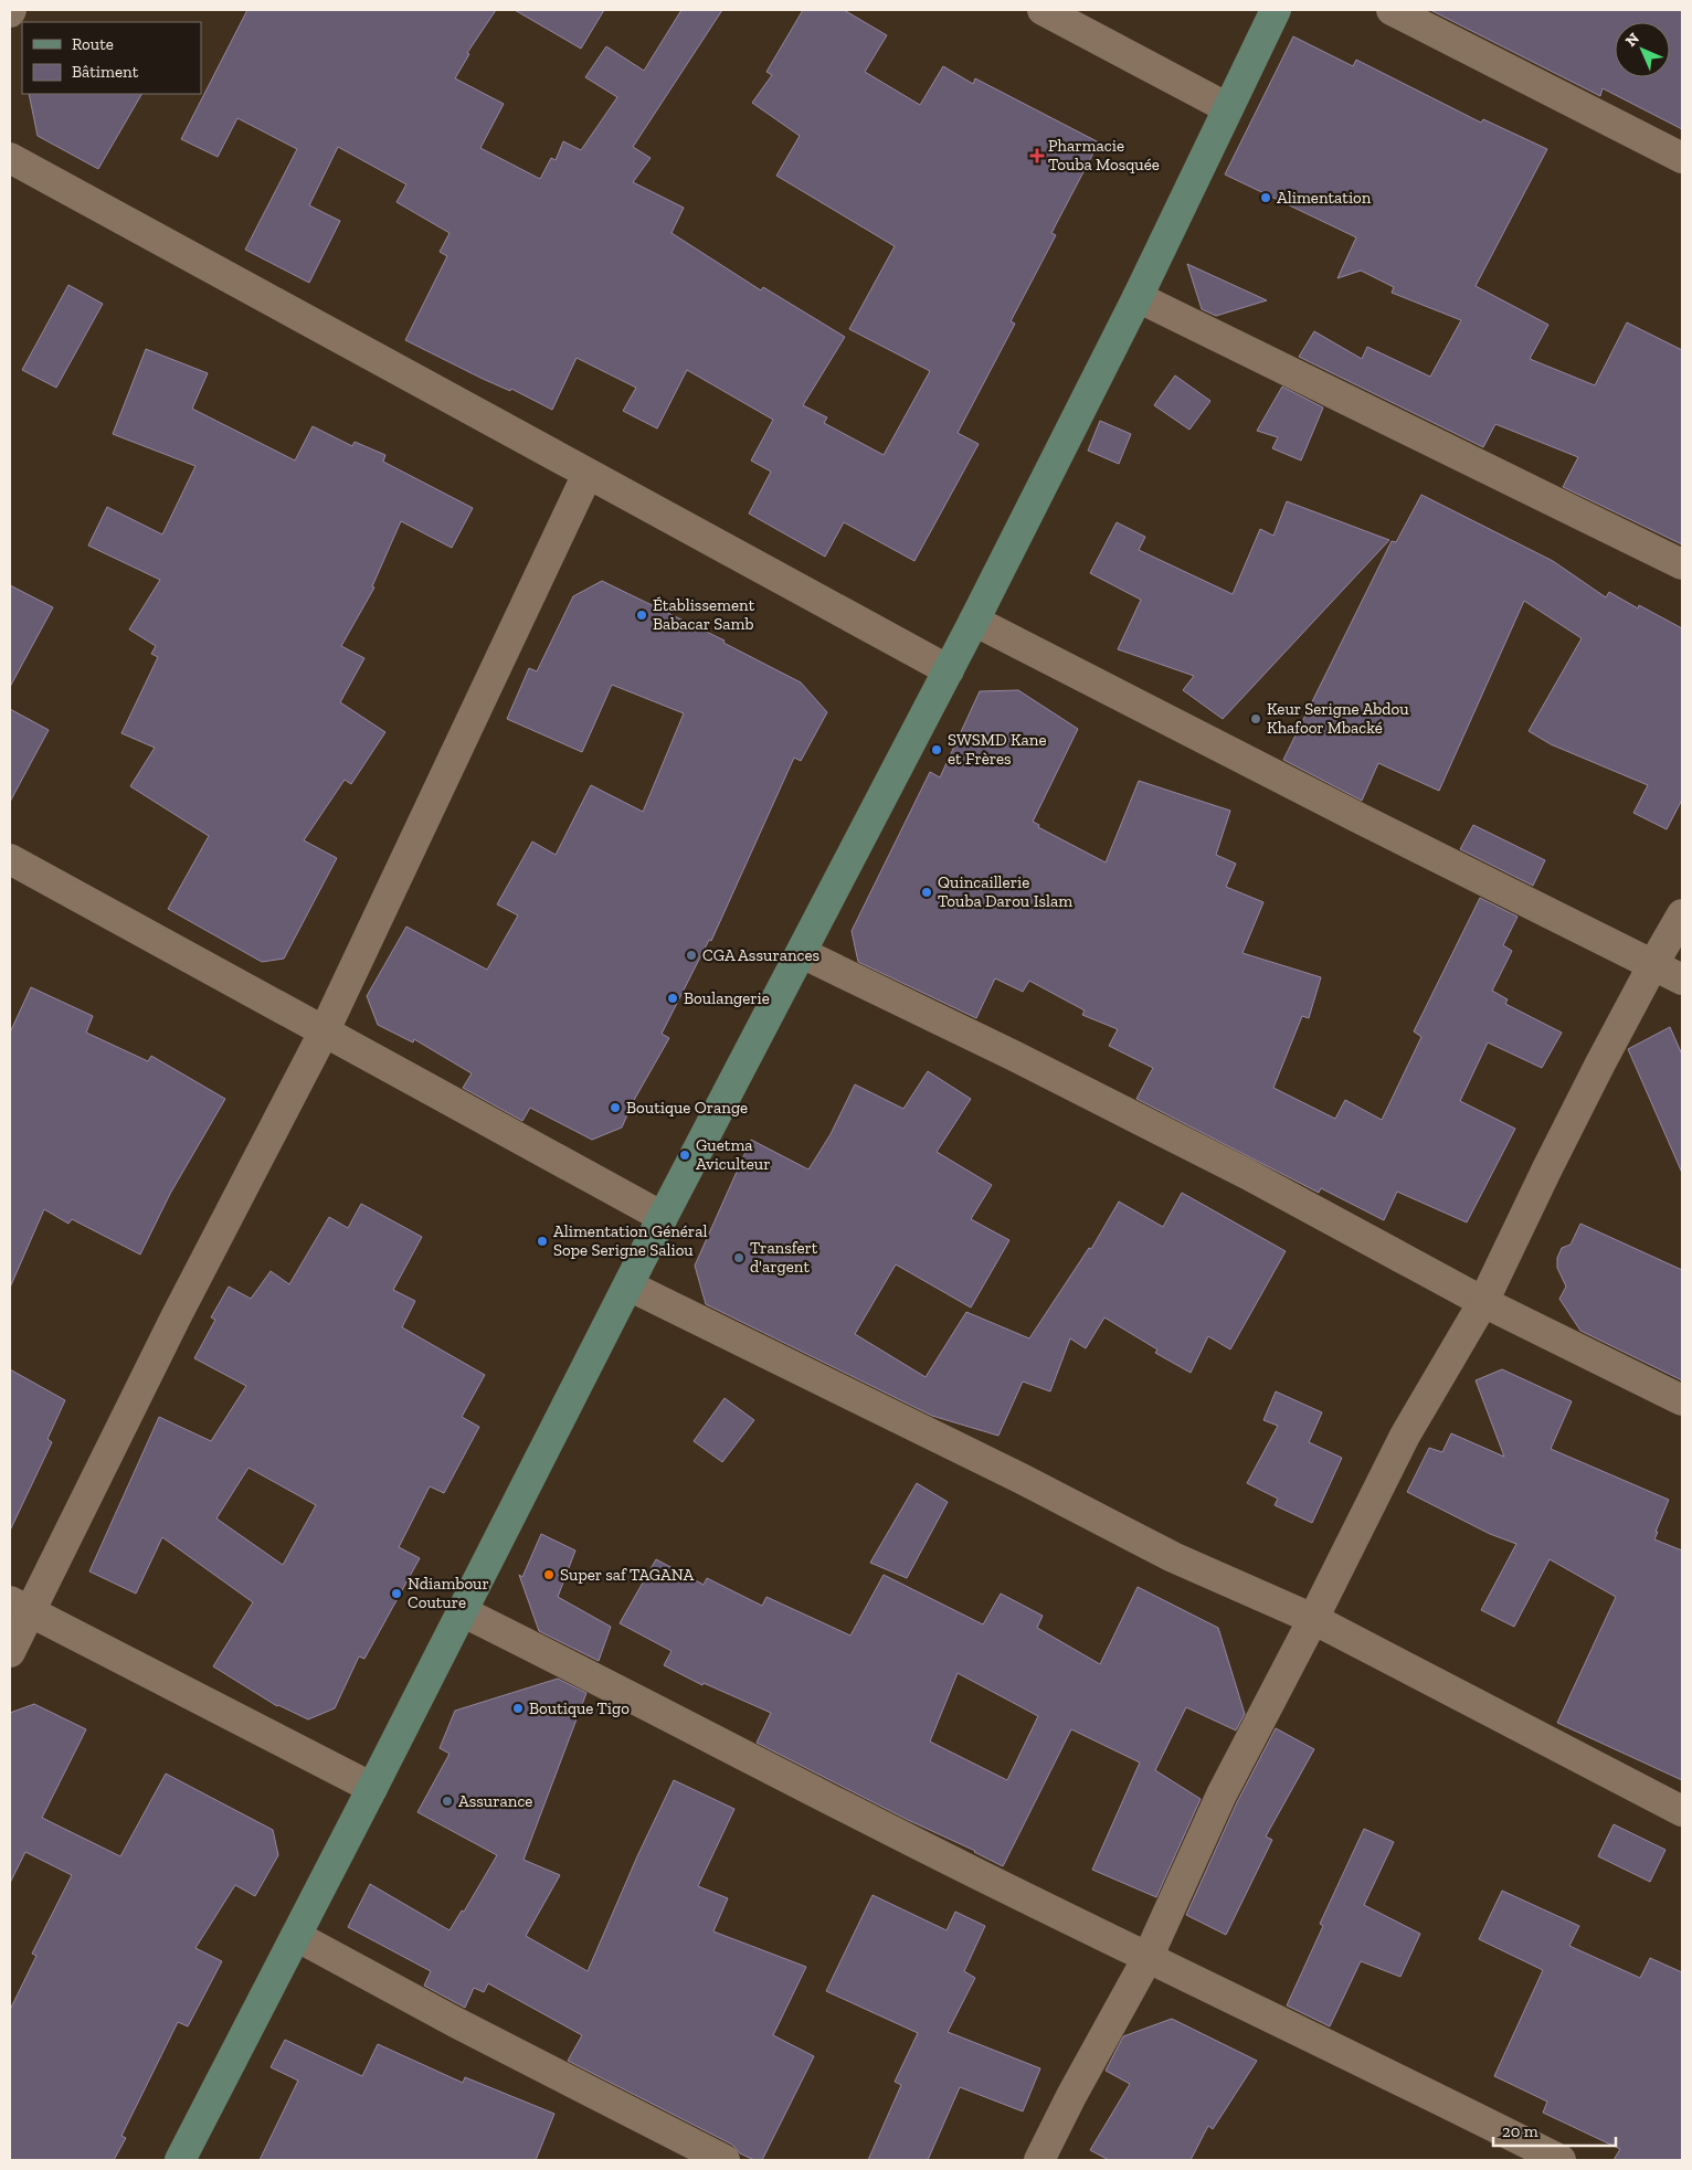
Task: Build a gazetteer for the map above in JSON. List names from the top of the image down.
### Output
{
  "places": {
    "health": ["Pharmacie Touba Mosquée"],
    "other": [
      "Alimentation",
      "Établissement Babacar Samb",
      "Keur Serigne Abdou Khafoor Mbacké",
      "SWSMD Kane et Frères",
      "Quincaillerie Touba Darou Islam",
      "CGA Assurances",
      "Boulangerie",
      "Boutique Orange",
      "Guetma Aviculteur",
      "Alimentation Général Sope Serigne Saliou",
      "Transfert d'argent",
      "Super saf TAGANA",
      "Ndiambour Couture",
      "Boutique Tigo",
      "Assurance"
    ]
  },
  "legend": ["Route", "Bâtiment"],
  "scale_bar": "20 m",
  "north": "top left"
}
